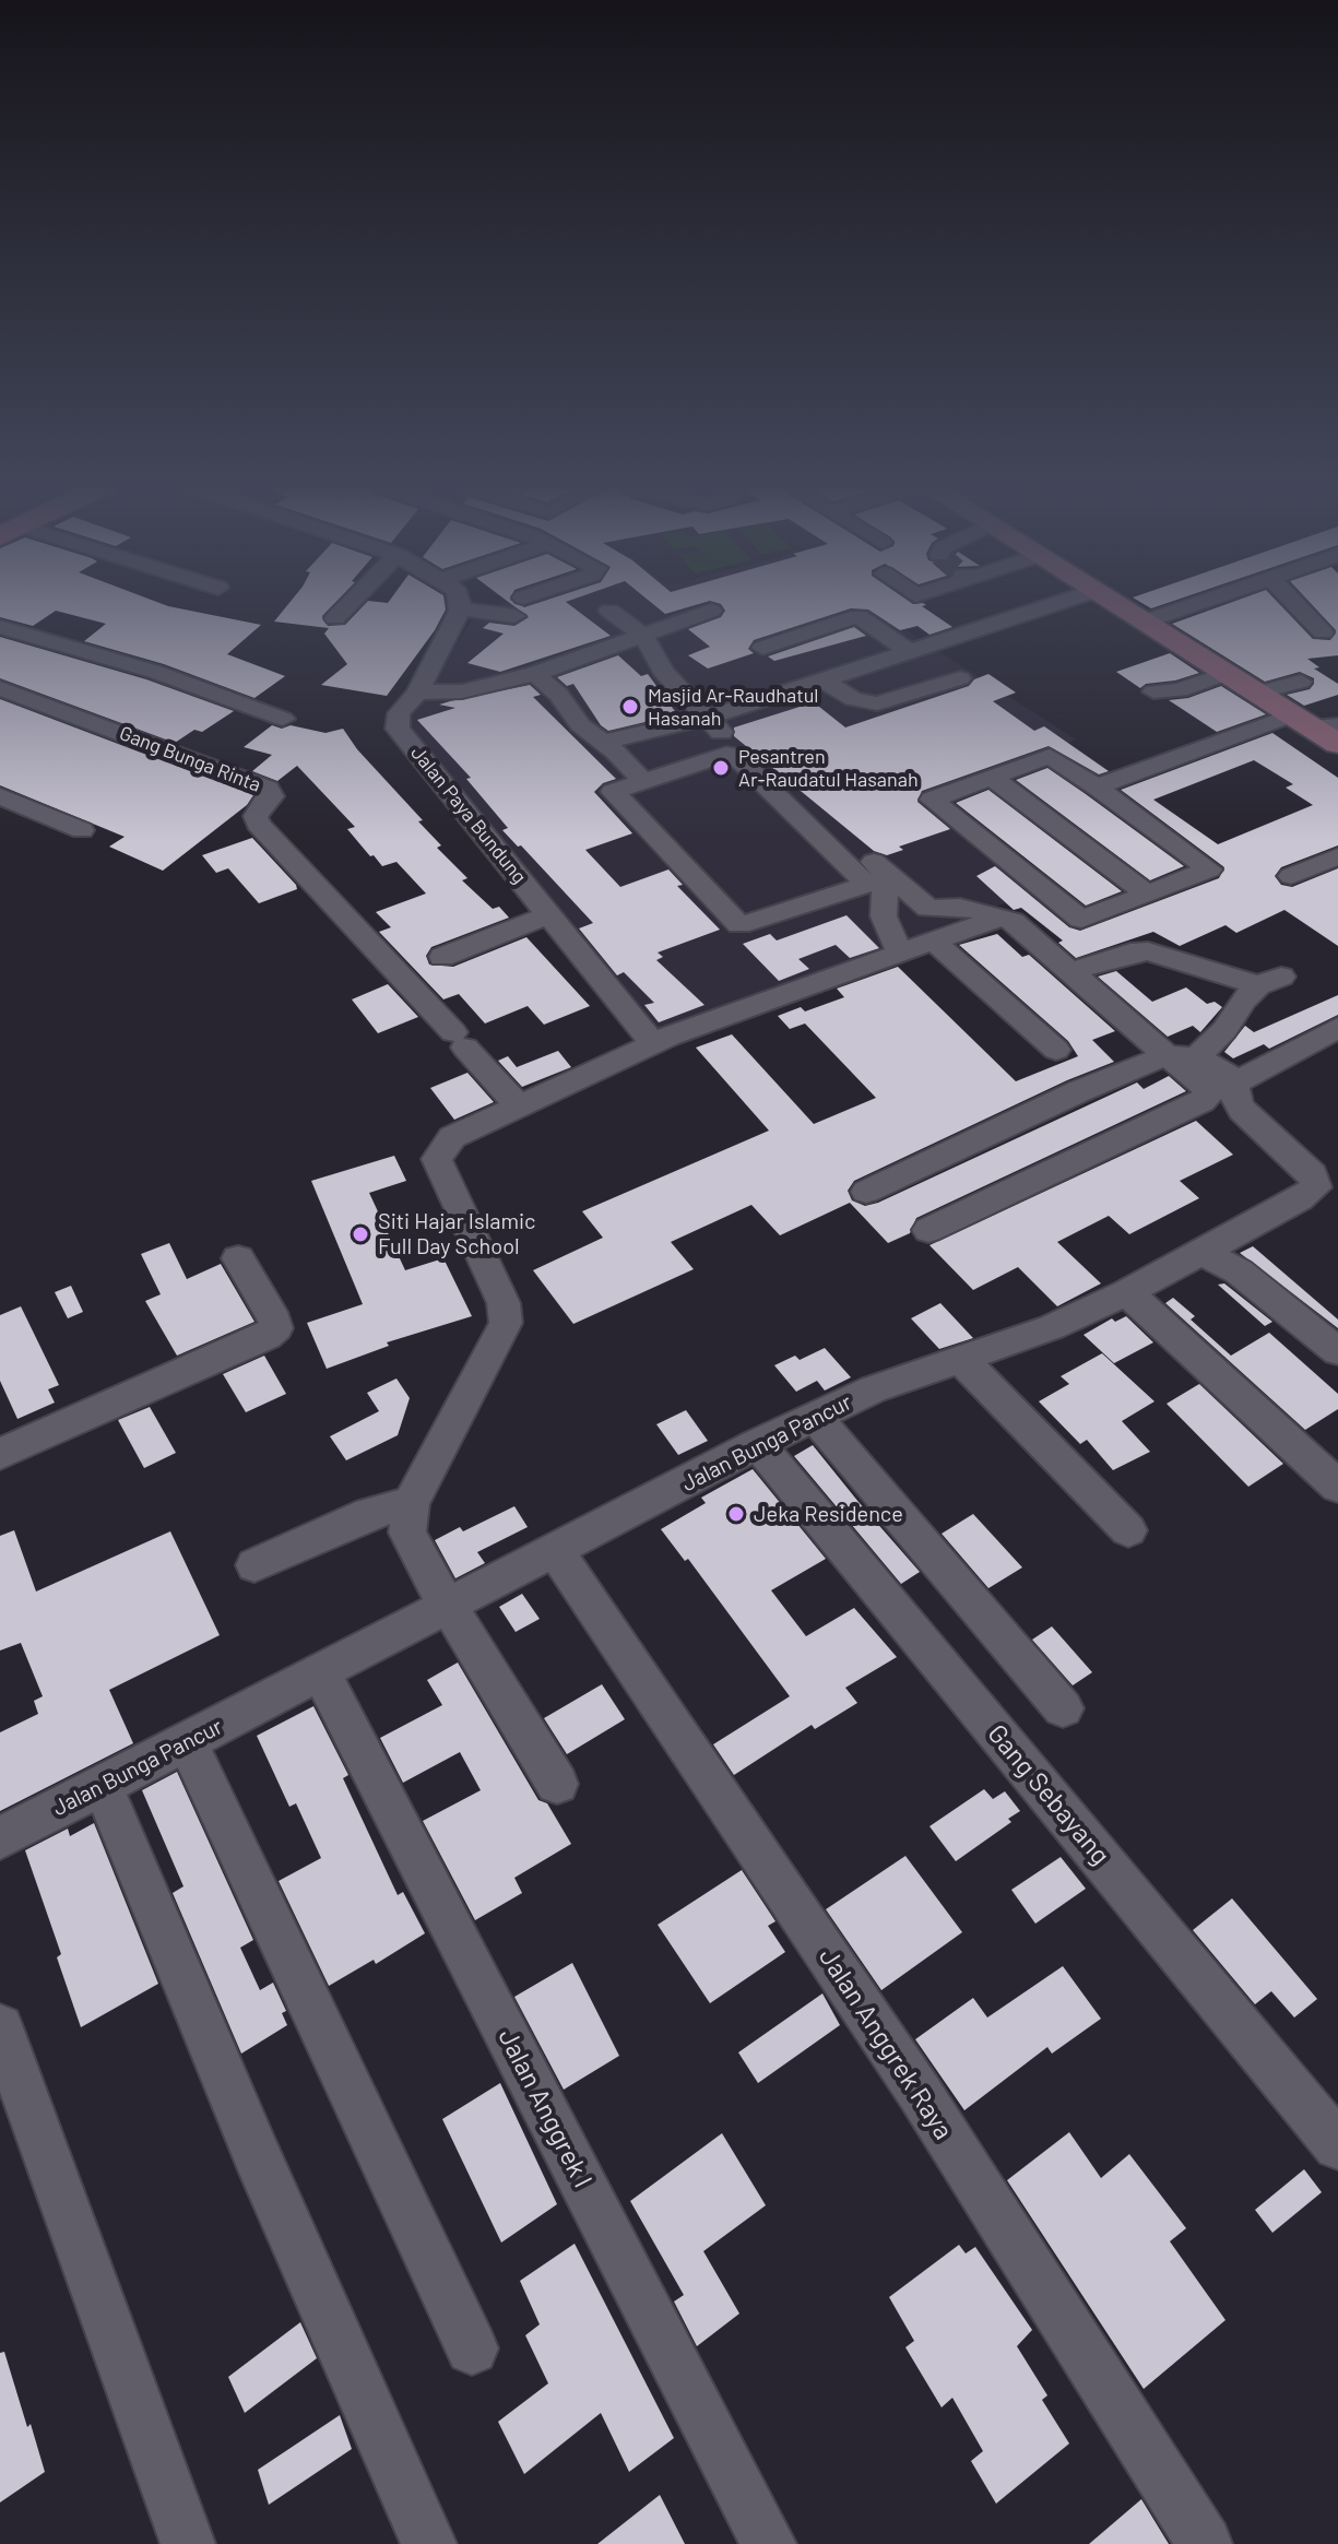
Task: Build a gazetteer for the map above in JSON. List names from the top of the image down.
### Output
{
  "streets": {
    "street": [
      "Gang Bunga Rinta",
      "Jalan Paya Bundung",
      "Jalan Bunga Pancur",
      "Gang Sebayang",
      "Jalan Anggrek Raya",
      "Jalan Anggrek I"
    ]
  },
  "crossings": [
    ["Jalan Bunga Pancur", "Gang Sebayang"],
    ["Jalan Bunga Pancur", "Jalan Anggrek Raya"],
    ["Jalan Bunga Pancur", "Jalan Anggrek I"]
  ],
  "places": [
    "Masjid Ar-Raudhatul Hasanah",
    "Pesantren Ar-Raudatul Hasanah",
    "Siti Hajar Islamic Full Day School",
    "Jeka Residence"
  ]
}
